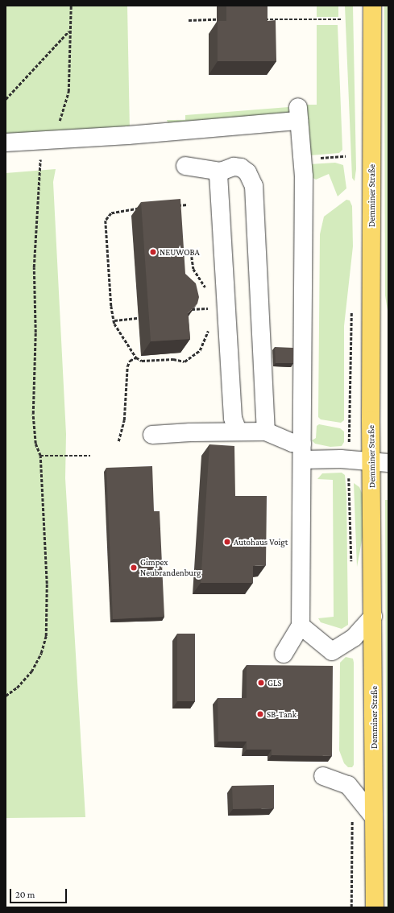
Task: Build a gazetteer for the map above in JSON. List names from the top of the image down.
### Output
{
  "streets": {
    "main road": ["Demminer Straße"]
  },
  "places": [
    "NEUWOBA",
    "Autohaus Voigt",
    "Gimpex Neubrandenburg",
    "GLS",
    "SB-Tank"
  ],
  "scale_bar": "20 m"
}
